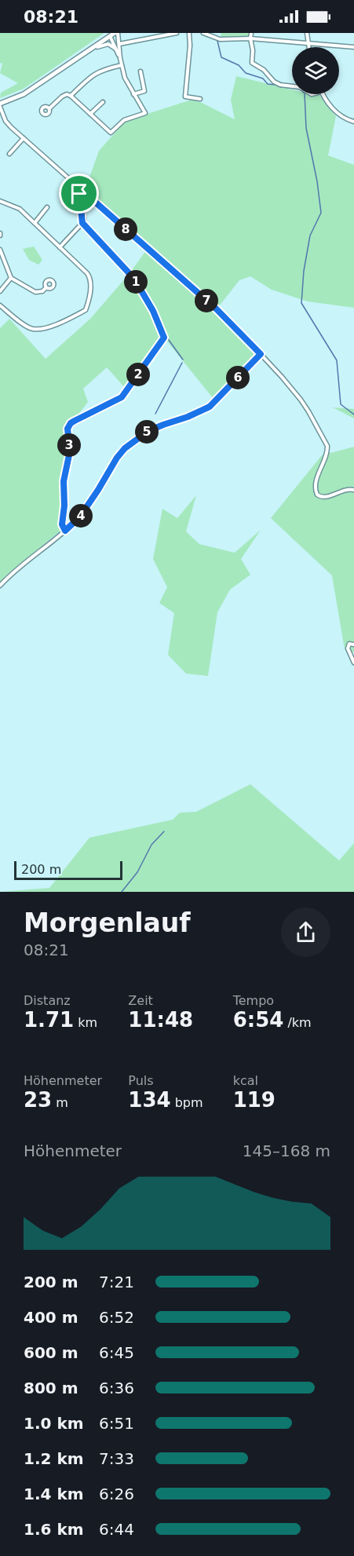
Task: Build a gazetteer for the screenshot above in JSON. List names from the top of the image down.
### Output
{
  "scale_bar": "200 m",
  "page": {
    "status": "08:21",
    "pins": [
      "8",
      "1",
      "7",
      "2",
      "6",
      "5",
      "3",
      "4"
    ],
    "scale": "200 m",
    "heading": ["Morgenlauf", "08:21"],
    "stats": [
      ["Distanz", "1.71 km"],
      ["Zeit", "11:48"],
      ["Tempo", "6:54 /km"],
      ["Höhenmeter", "23 m"],
      ["Puls", "134 bpm"],
      ["kcal", "119"]
    ],
    "chart": ["Höhenmeter", "145–168 m"],
    "list": [
      {
        "name": "200 m",
        "note": "7:21"
      },
      {
        "name": "400 m",
        "note": "6:52"
      },
      {
        "name": "600 m",
        "note": "6:45"
      },
      {
        "name": "800 m",
        "note": "6:36"
      },
      {
        "name": "1.0 km",
        "note": "6:51"
      },
      {
        "name": "1.2 km",
        "note": "7:33"
      },
      {
        "name": "1.4 km",
        "note": "6:26"
      },
      {
        "name": "1.6 km",
        "note": "6:44"
      }
    ]
  }
}
